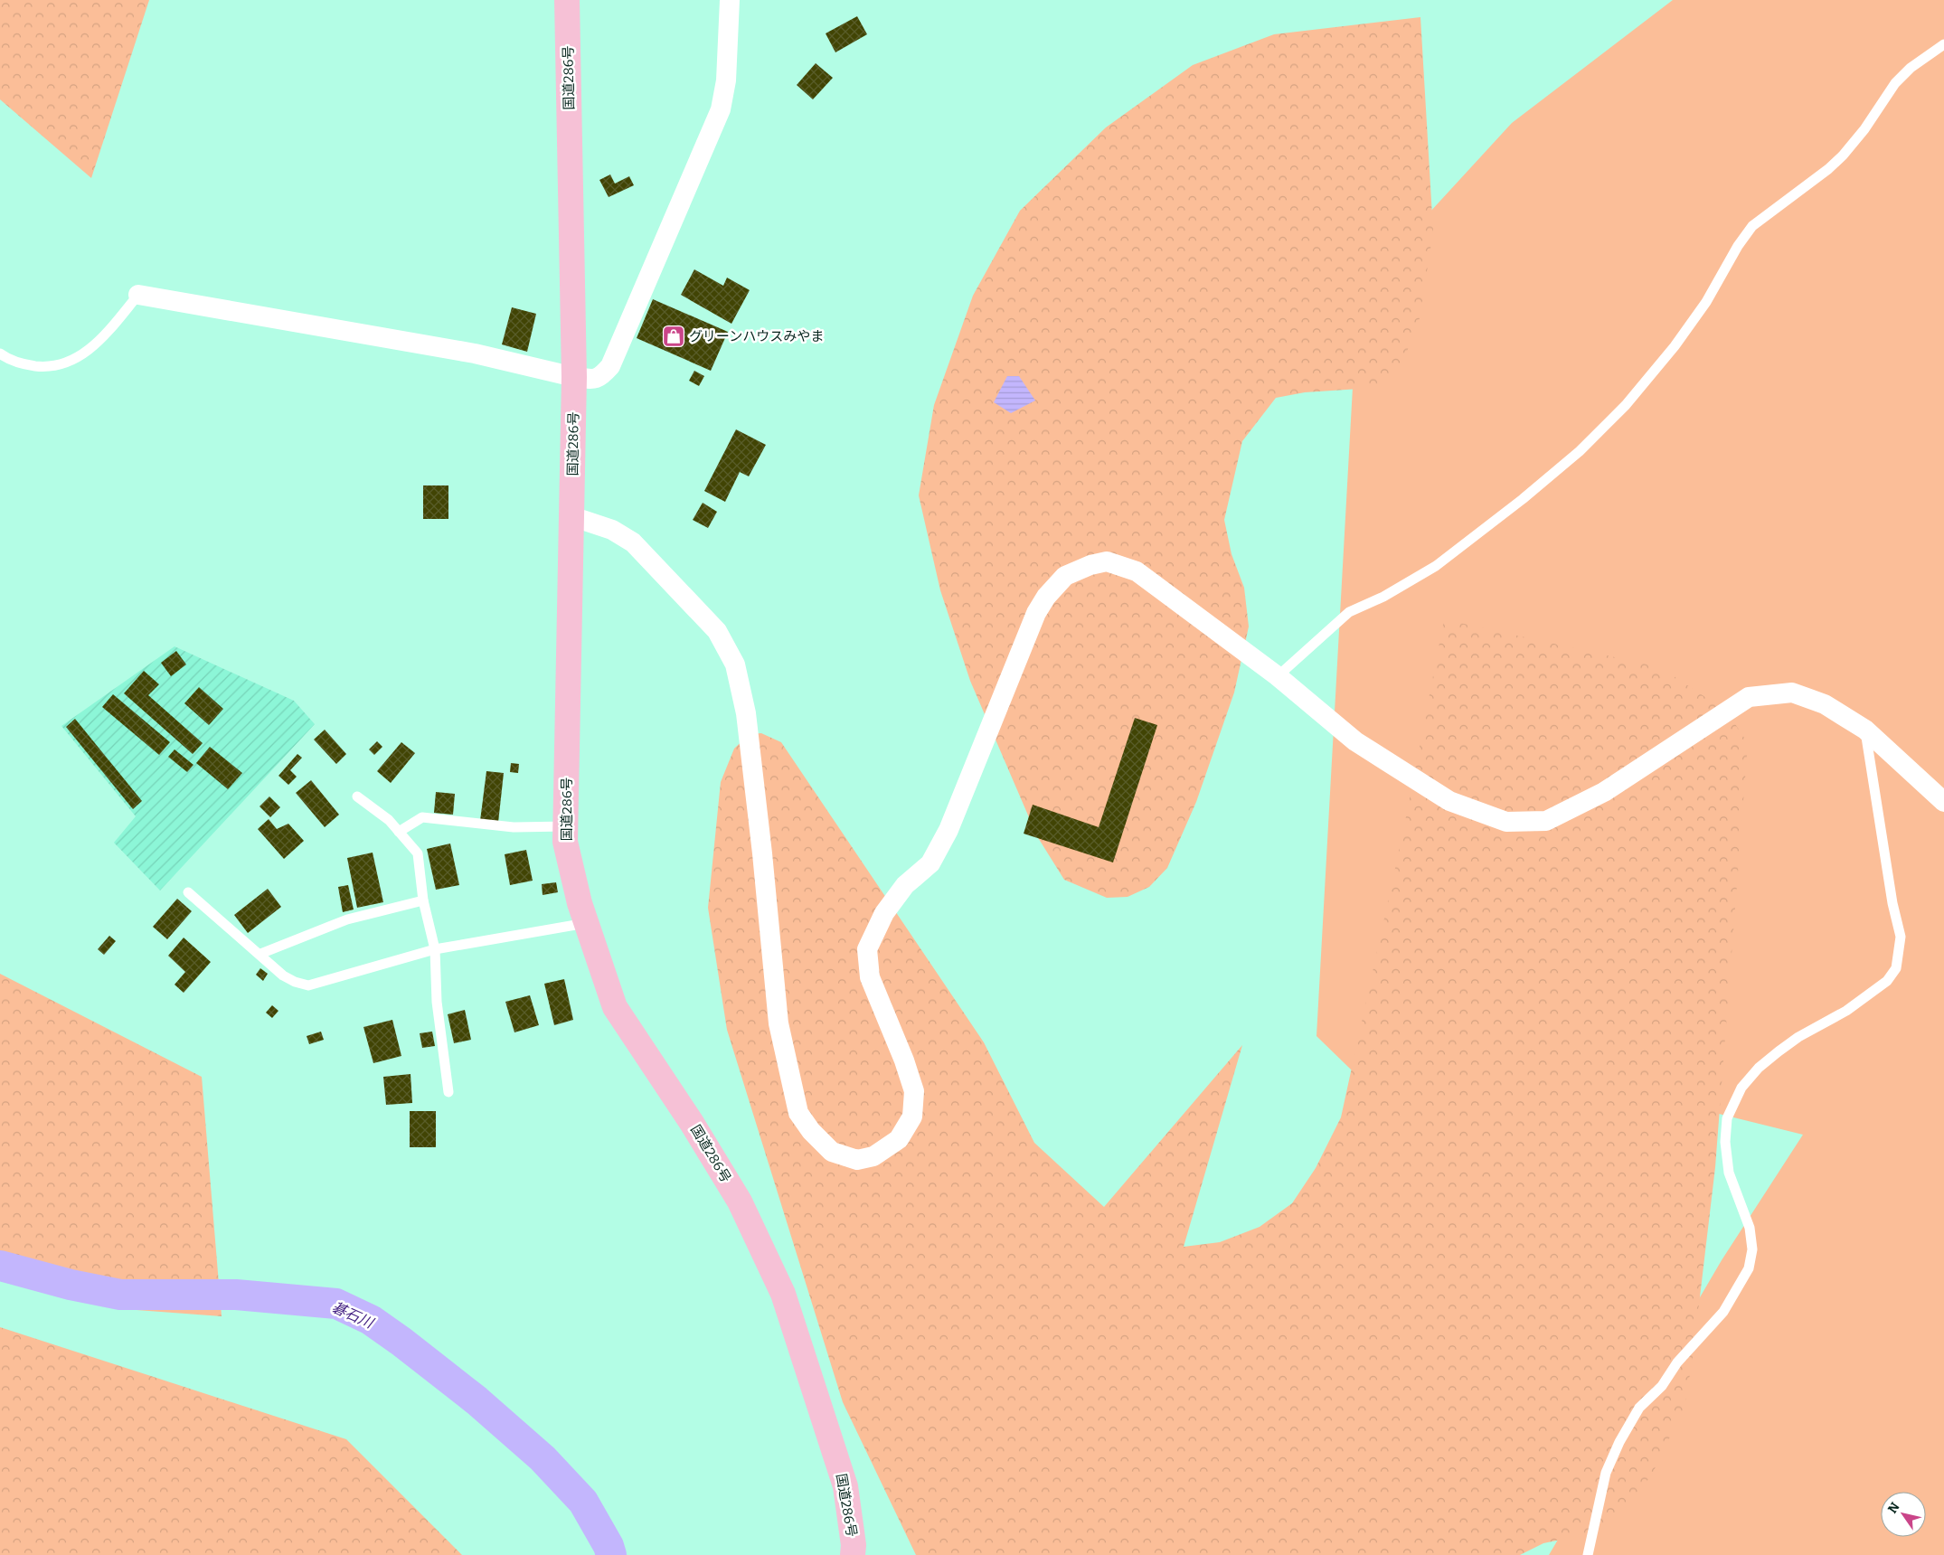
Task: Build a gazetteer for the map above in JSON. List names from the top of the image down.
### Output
{
  "streets": {
    "highway": ["国道286号"]
  },
  "water": ["碁石川"],
  "places": {
    "shop": ["グリーンハウスみやま"]
  },
  "north": "top left"
}
